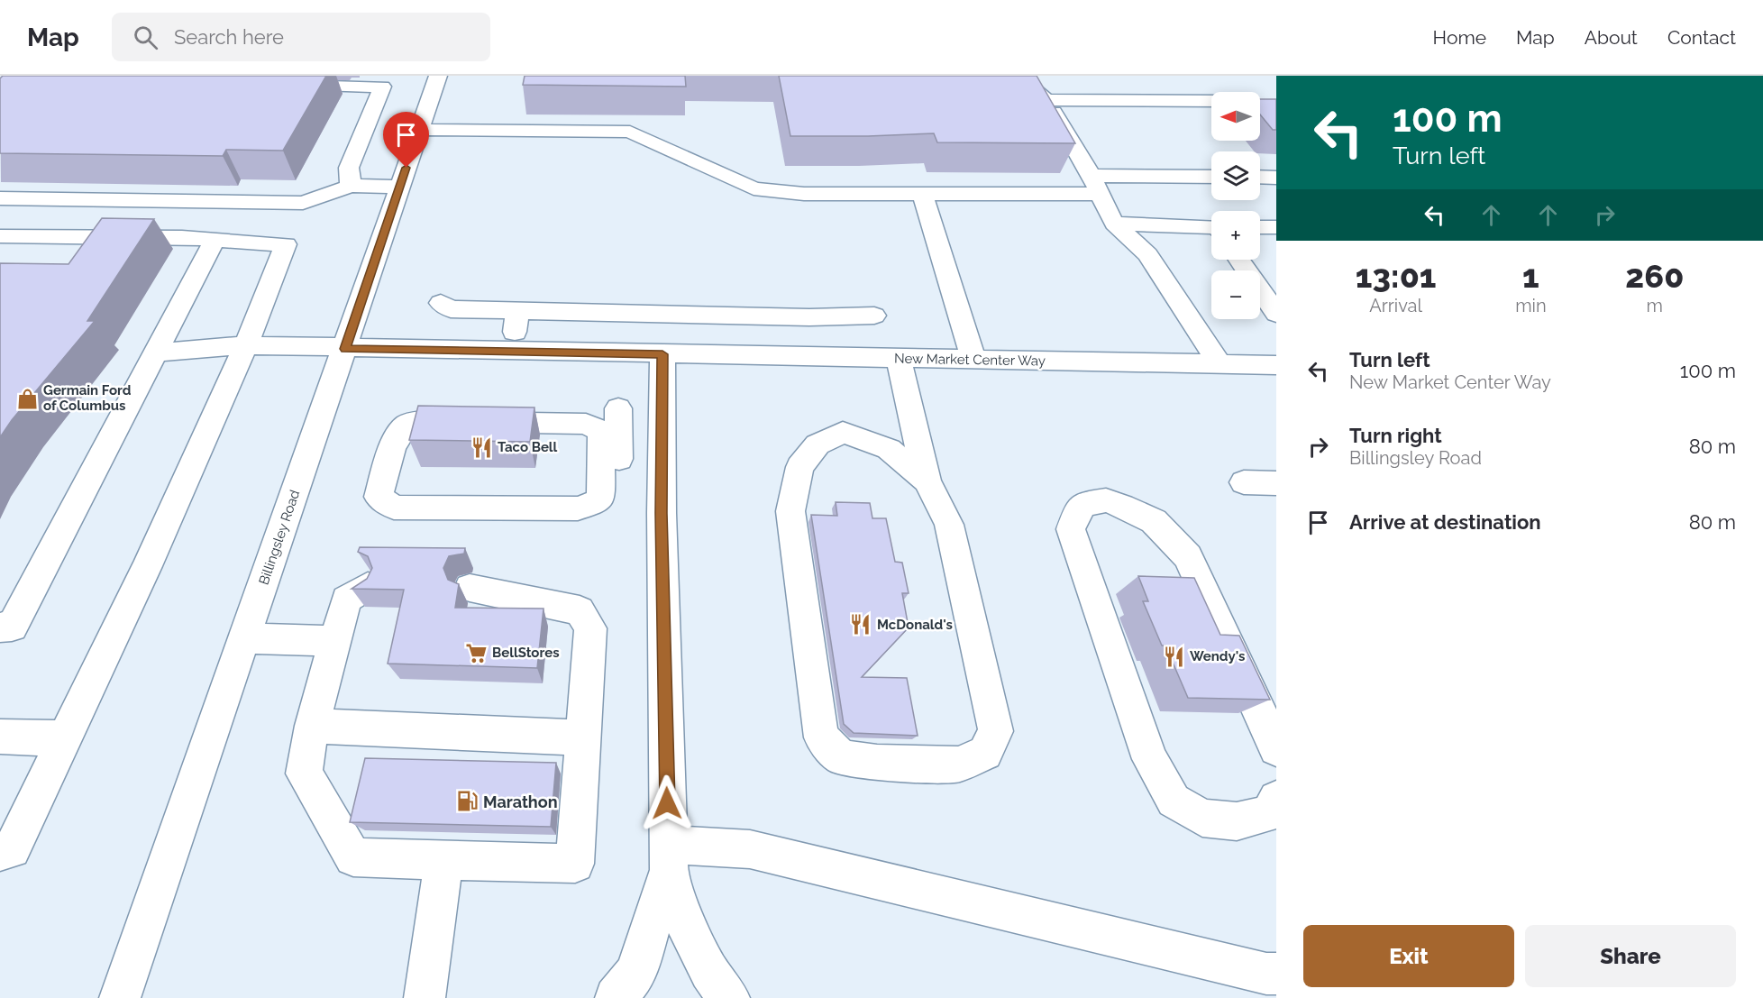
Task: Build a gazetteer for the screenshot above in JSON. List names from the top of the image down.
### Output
{
  "streets": {
    "street": ["New Market Center Way", "Billingsley Road"]
  },
  "crossings": [
    ["New Market Center Way", "Billingsley Road"]
  ],
  "places": {
    "shop": ["Germain Ford of Columbus"],
    "restaurant": ["Taco Bell", "McDonald's", "Wendy's"],
    "supermarket": ["BellStores"],
    "fuel station": ["Marathon"]
  },
  "north": "left",
  "page": {
    "header": "Map",
    "search": "Search here",
    "nav": [
      "Home",
      "Map",
      "About",
      "Contact"
    ],
    "turn": ["100 m", "Turn left"],
    "map_buttons": ["+", "−"],
    "eta": [
      "13:01",
      "Arrival",
      "1",
      "min",
      "260",
      "m"
    ],
    "list": [
      {
        "name": "Turn left",
        "note": "New Market Center Way",
        "value": "100 m"
      },
      {
        "name": "Turn right",
        "note": "Billingsley Road",
        "value": "80 m"
      },
      {
        "name": "Arrive at destination",
        "value": "80 m"
      }
    ],
    "buttons": ["Exit", "Share"]
  }
}
